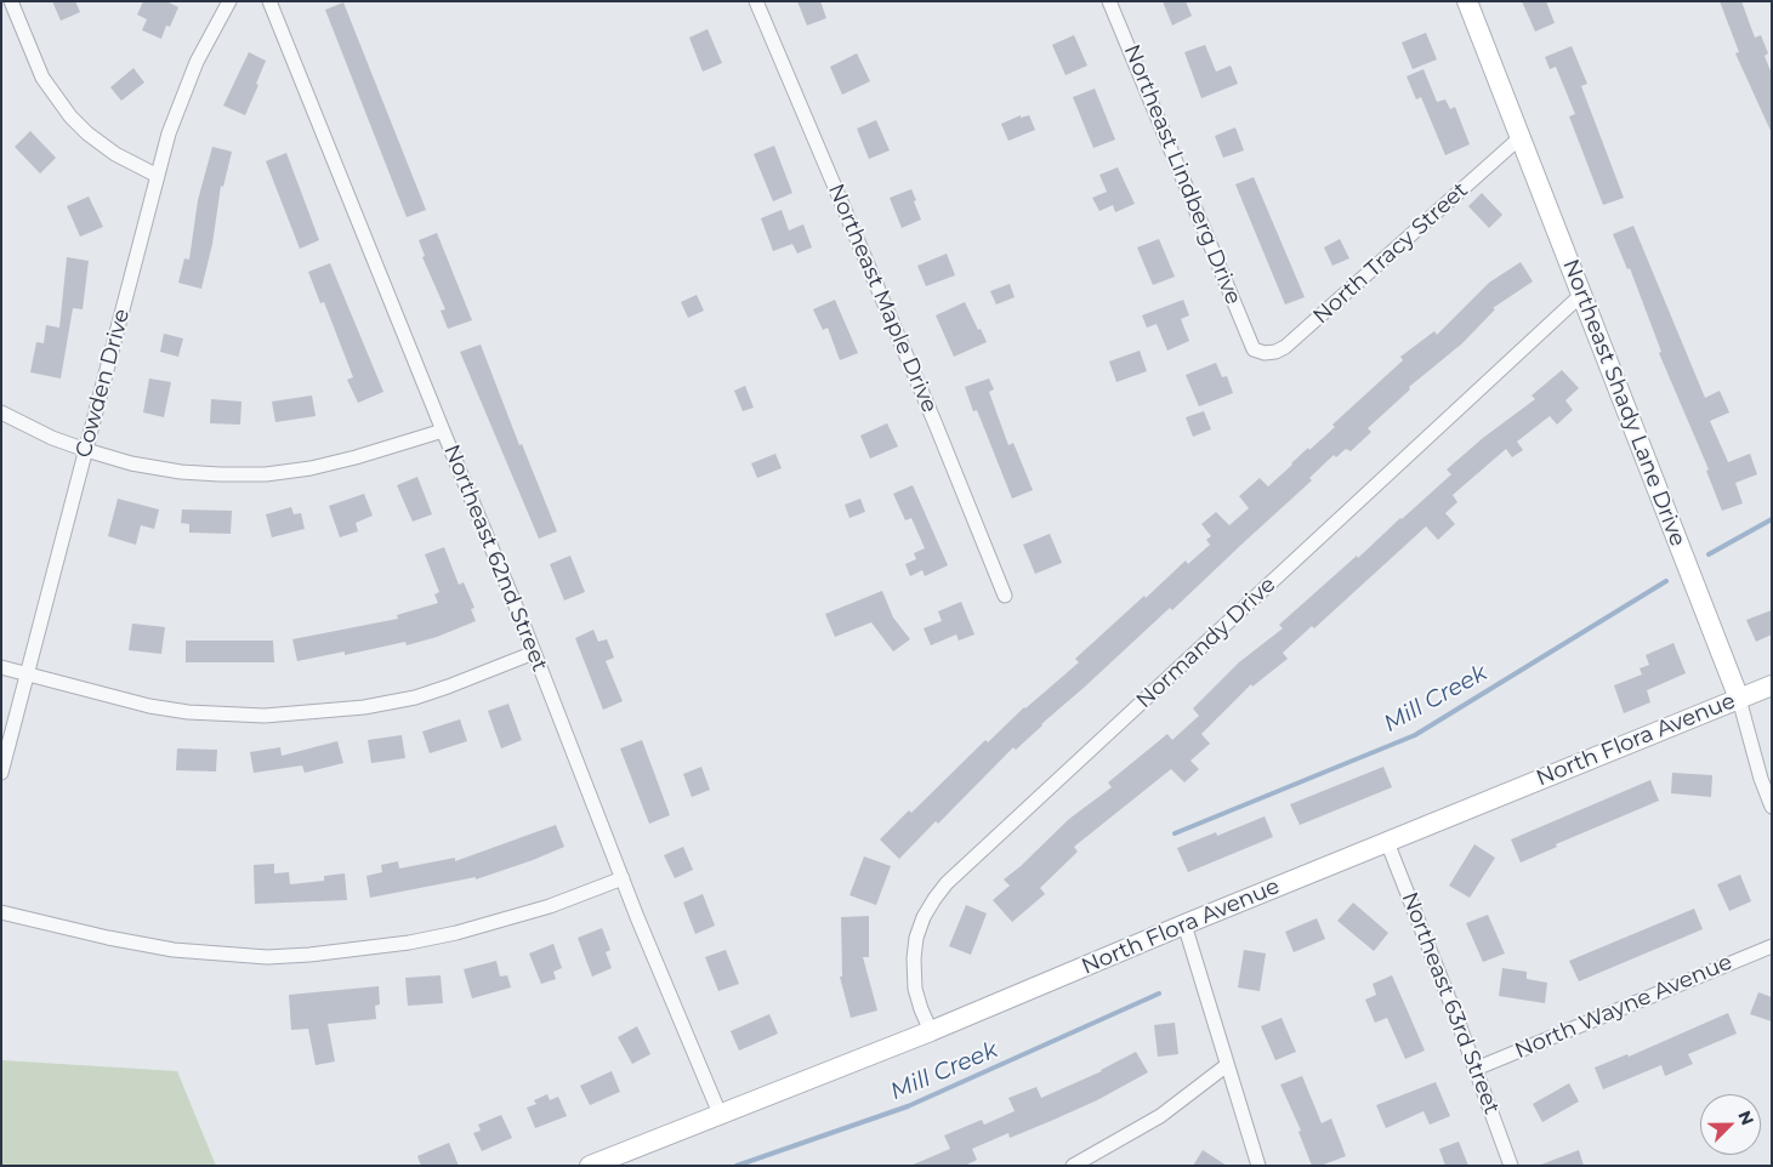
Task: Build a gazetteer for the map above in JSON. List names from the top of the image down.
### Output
{
  "streets": {
    "street": [
      "Northeast Lindberg Drive",
      "North Tracy Street",
      "Northeast Maple Drive",
      "Cowden Drive",
      "Northeast Shady Lane Drive",
      "Northeast 62nd Street",
      "Normandy Drive",
      "North Flora Avenue",
      "Northeast 63rd Street",
      "North Wayne Avenue"
    ]
  },
  "crossings": [
    ["Northeast Lindberg Drive", "North Tracy Street"],
    ["North Tracy Street", "Northeast Shady Lane Drive"],
    ["Northeast Shady Lane Drive", "Normandy Drive"],
    ["Northeast Shady Lane Drive", "North Flora Avenue"],
    ["Northeast 62nd Street", "North Flora Avenue"],
    ["Normandy Drive", "North Flora Avenue"],
    ["North Flora Avenue", "Northeast 63rd Street"],
    ["Northeast 63rd Street", "North Wayne Avenue"]
  ],
  "water": ["Mill Creek"],
  "north": "top right"
}
